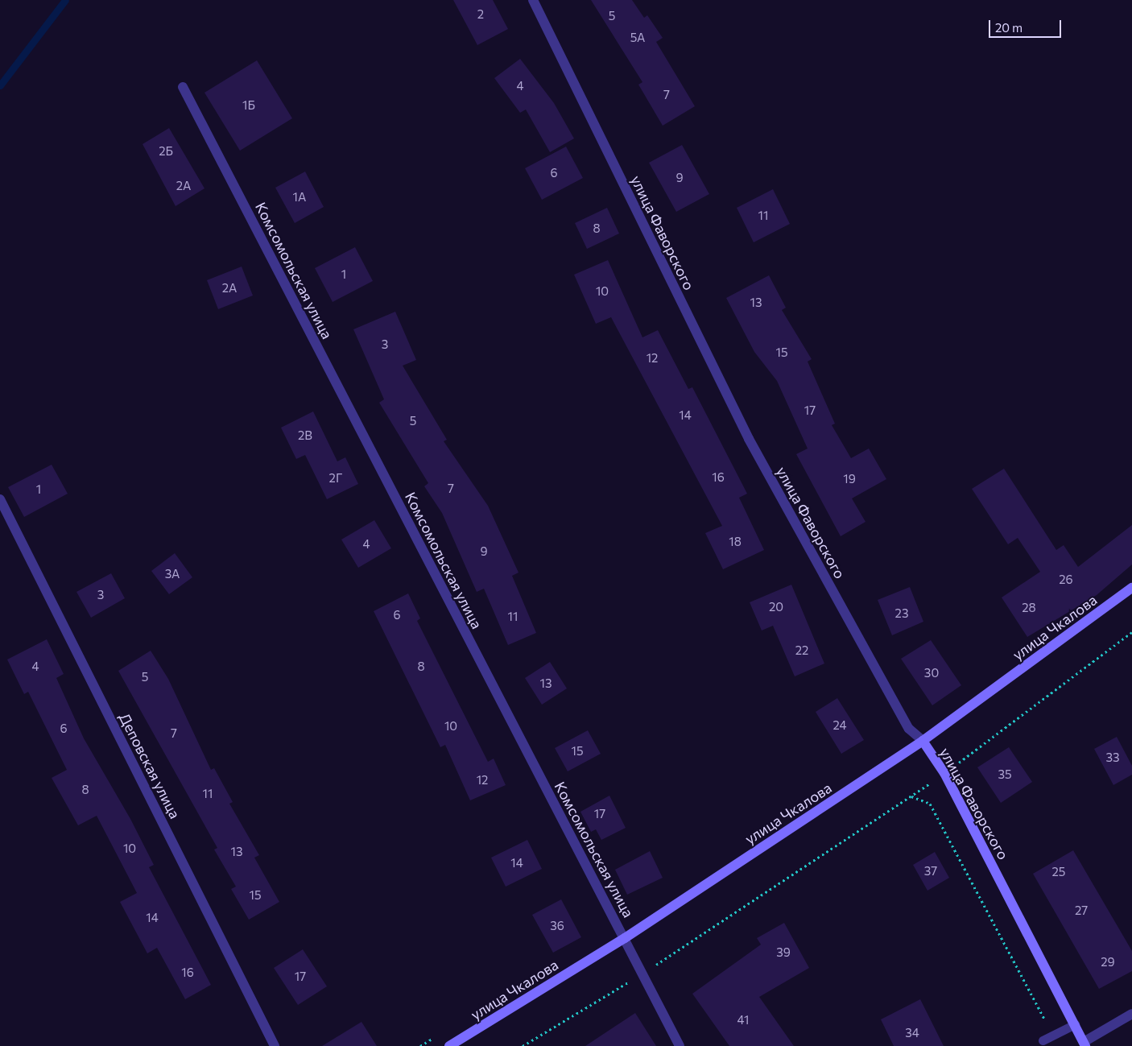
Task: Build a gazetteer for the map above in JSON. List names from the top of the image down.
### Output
{
  "streets": {
    "main road": ["улица Фаворского", "улица Чкалова"],
    "street": ["Комсомольская улица", "Деповская улица"]
  },
  "crossings": [
    ["улица Фаворского", "улица Чкалова"],
    ["Комсомольская улица", "улица Чкалова"]
  ],
  "house_numbers": [
    "2",
    "5",
    "5А",
    "4",
    "7",
    "1Б",
    "2Б",
    "6",
    "9",
    "2А",
    "1А",
    "11",
    "8",
    "1",
    "2А",
    "10",
    "13",
    "3",
    "15",
    "12",
    "17",
    "14",
    "5",
    "2В",
    "16",
    "2Г",
    "19",
    "7",
    "1",
    "18",
    "4",
    "9",
    "3А",
    "26",
    "3",
    "20",
    "28",
    "23",
    "6",
    "11",
    "22",
    "4",
    "8",
    "30",
    "5",
    "13",
    "24",
    "10",
    "6",
    "7",
    "15",
    "33",
    "35",
    "12",
    "8",
    "11",
    "17",
    "10",
    "13",
    "14",
    "37",
    "25",
    "15",
    "27",
    "14",
    "36",
    "39",
    "29",
    "16",
    "17",
    "41",
    "34"
  ],
  "scale_bar": "20 m"
}
